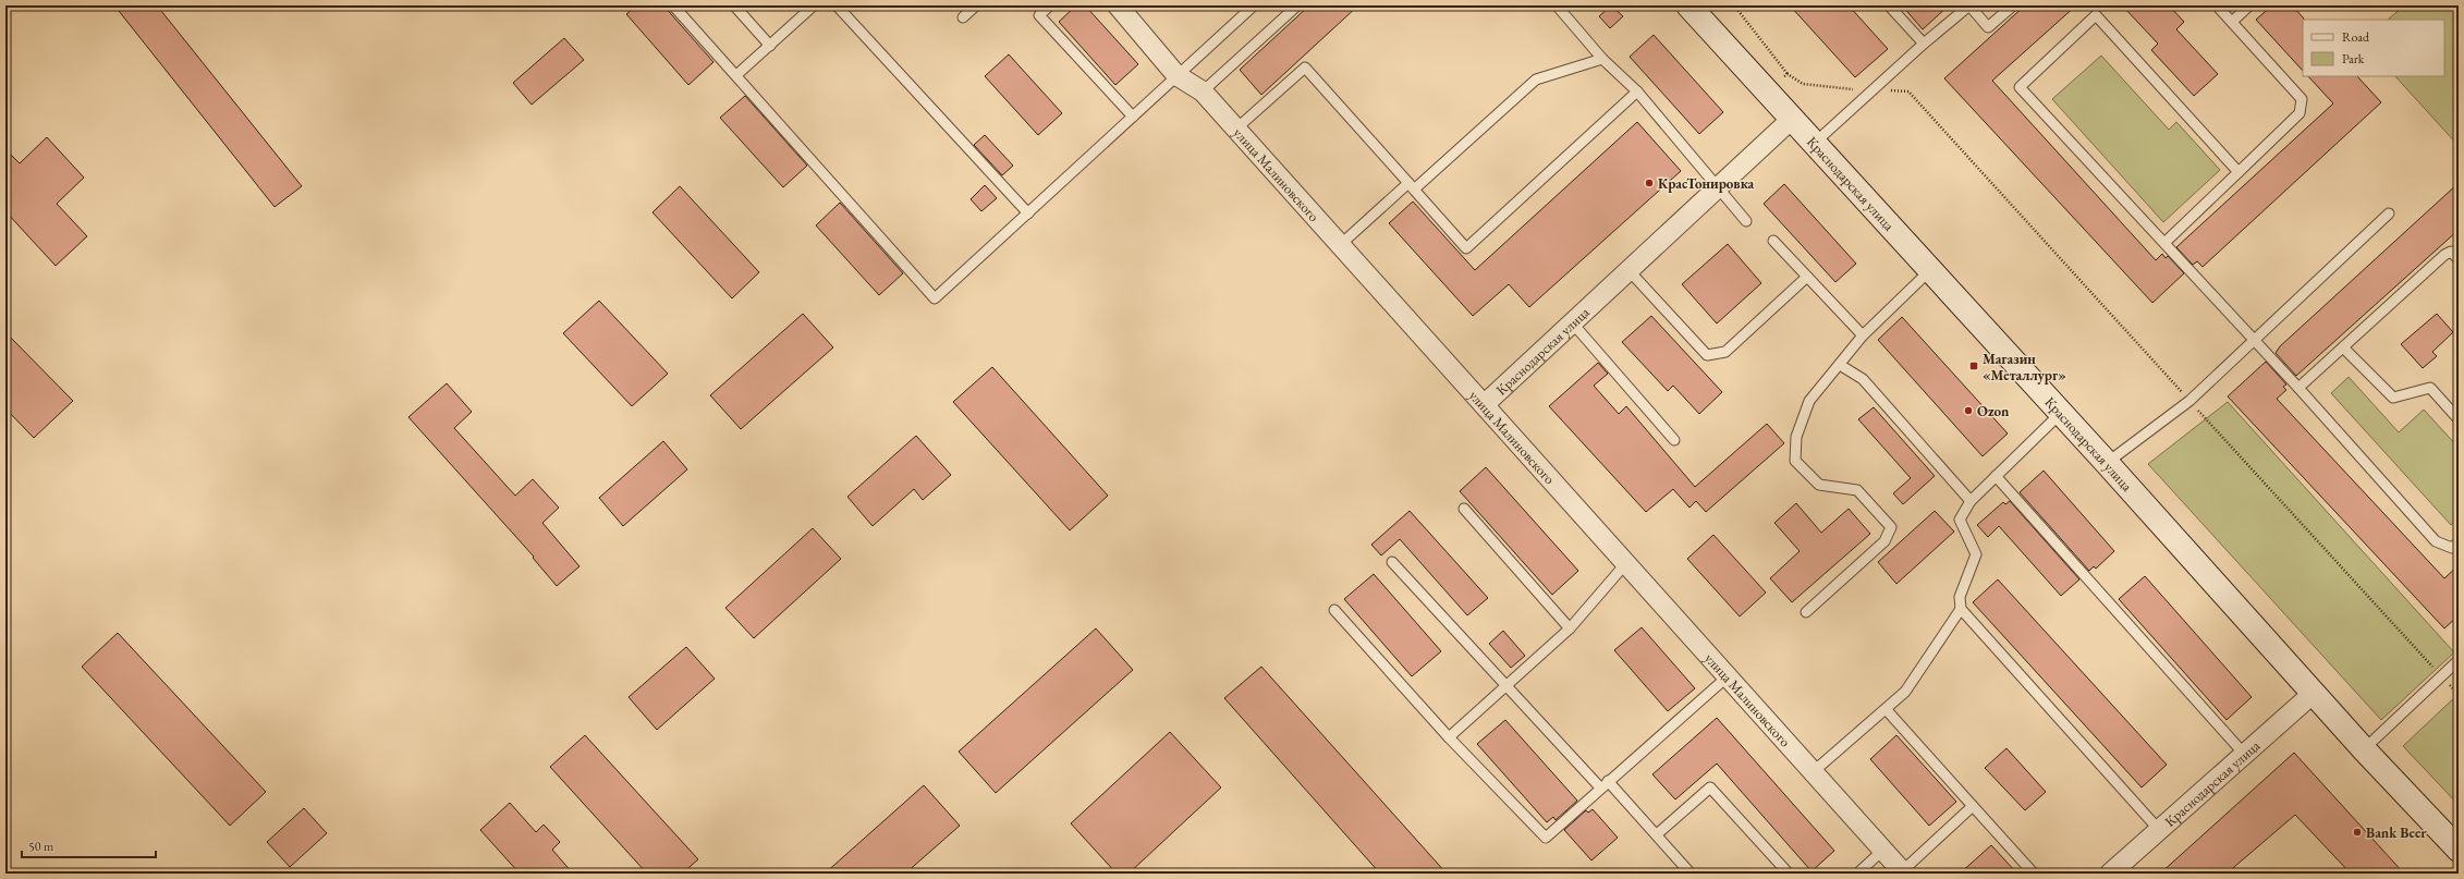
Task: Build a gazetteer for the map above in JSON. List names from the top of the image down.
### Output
{
  "streets": {
    "main road": ["Краснодарская улица"],
    "street": ["улица Малиновского"]
  },
  "crossings": [
    ["улица Малиновского", "Краснодарская улица"]
  ],
  "places": {
    "other": ["КрасТонировка", "Ozon", "Bank Beer"],
    "transit": ["Магазин «Металлург»"]
  },
  "legend": ["Road", "Park"],
  "scale_bar": "50 m"
}
